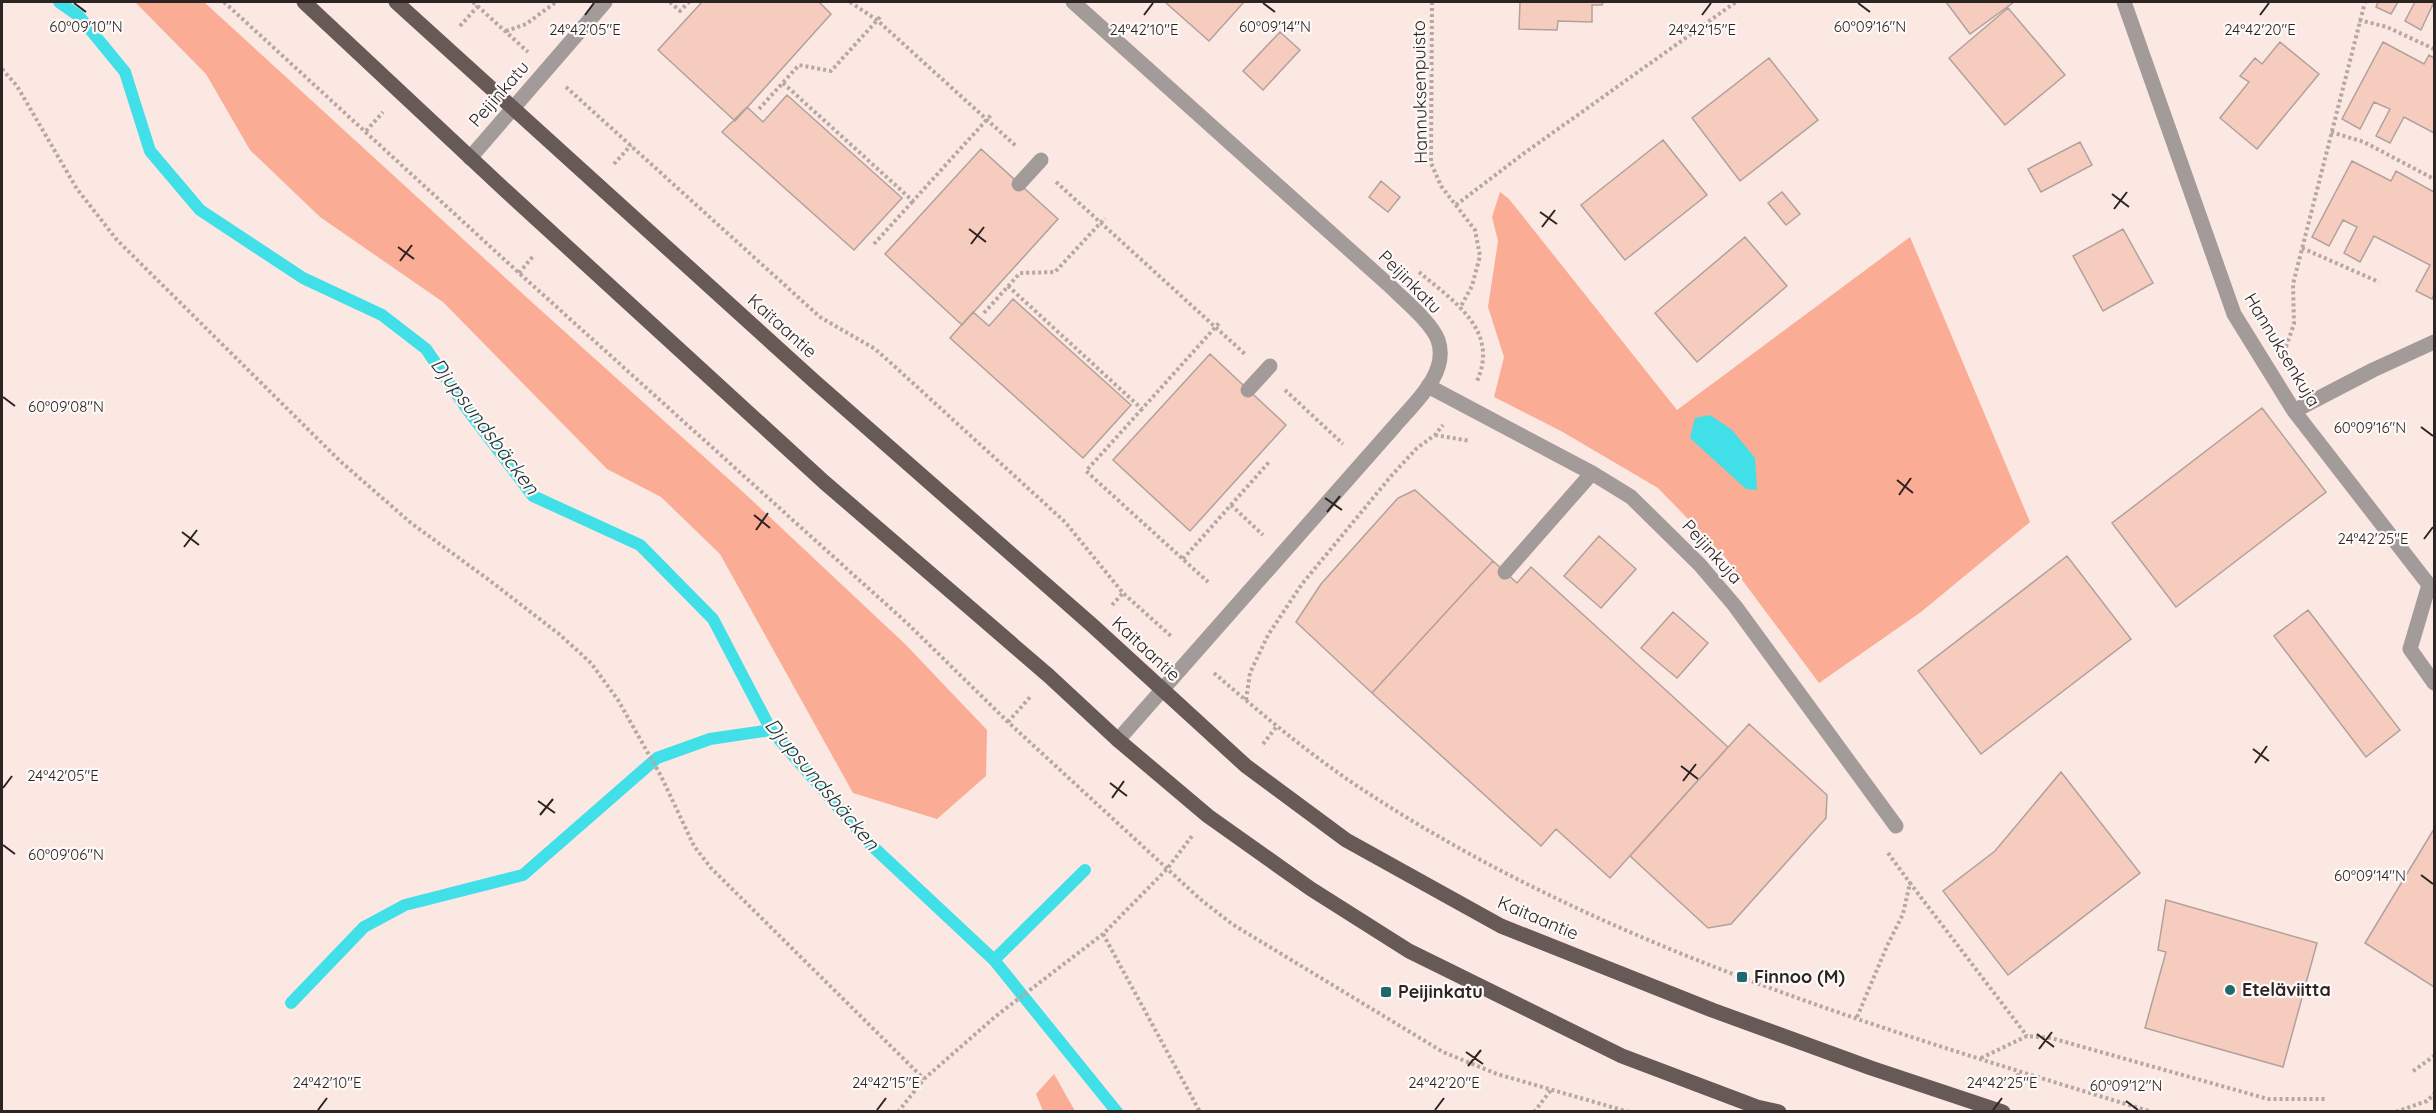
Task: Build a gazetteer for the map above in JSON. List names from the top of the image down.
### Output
{
  "streets": {
    "main road": ["Kaitaantie"],
    "street": ["Peijinkatu", "Hannuksenkuja", "Peijinkuja"],
    "path": ["Hannuksenpuisto"]
  },
  "crossings": [
    ["Peijinkatu", "Kaitaantie"],
    ["Peijinkatu", "Peijinkuja"]
  ],
  "water": ["Djupsundsbäcken"],
  "places": {
    "transit": ["Finnoo (M)", "Peijinkatu"],
    "other": ["Eteläviitta"]
  },
  "coordinates": [
    "60°09'10\"N",
    "60°09'14\"N",
    "60°09'16\"N",
    "24°42'05\"E",
    "24°42'10\"E",
    "24°42'15\"E",
    "24°42'20\"E",
    "60°09'08\"N",
    "24°42'25\"E",
    "60°09'06\"N",
    "60°09'12\"N"
  ]
}
